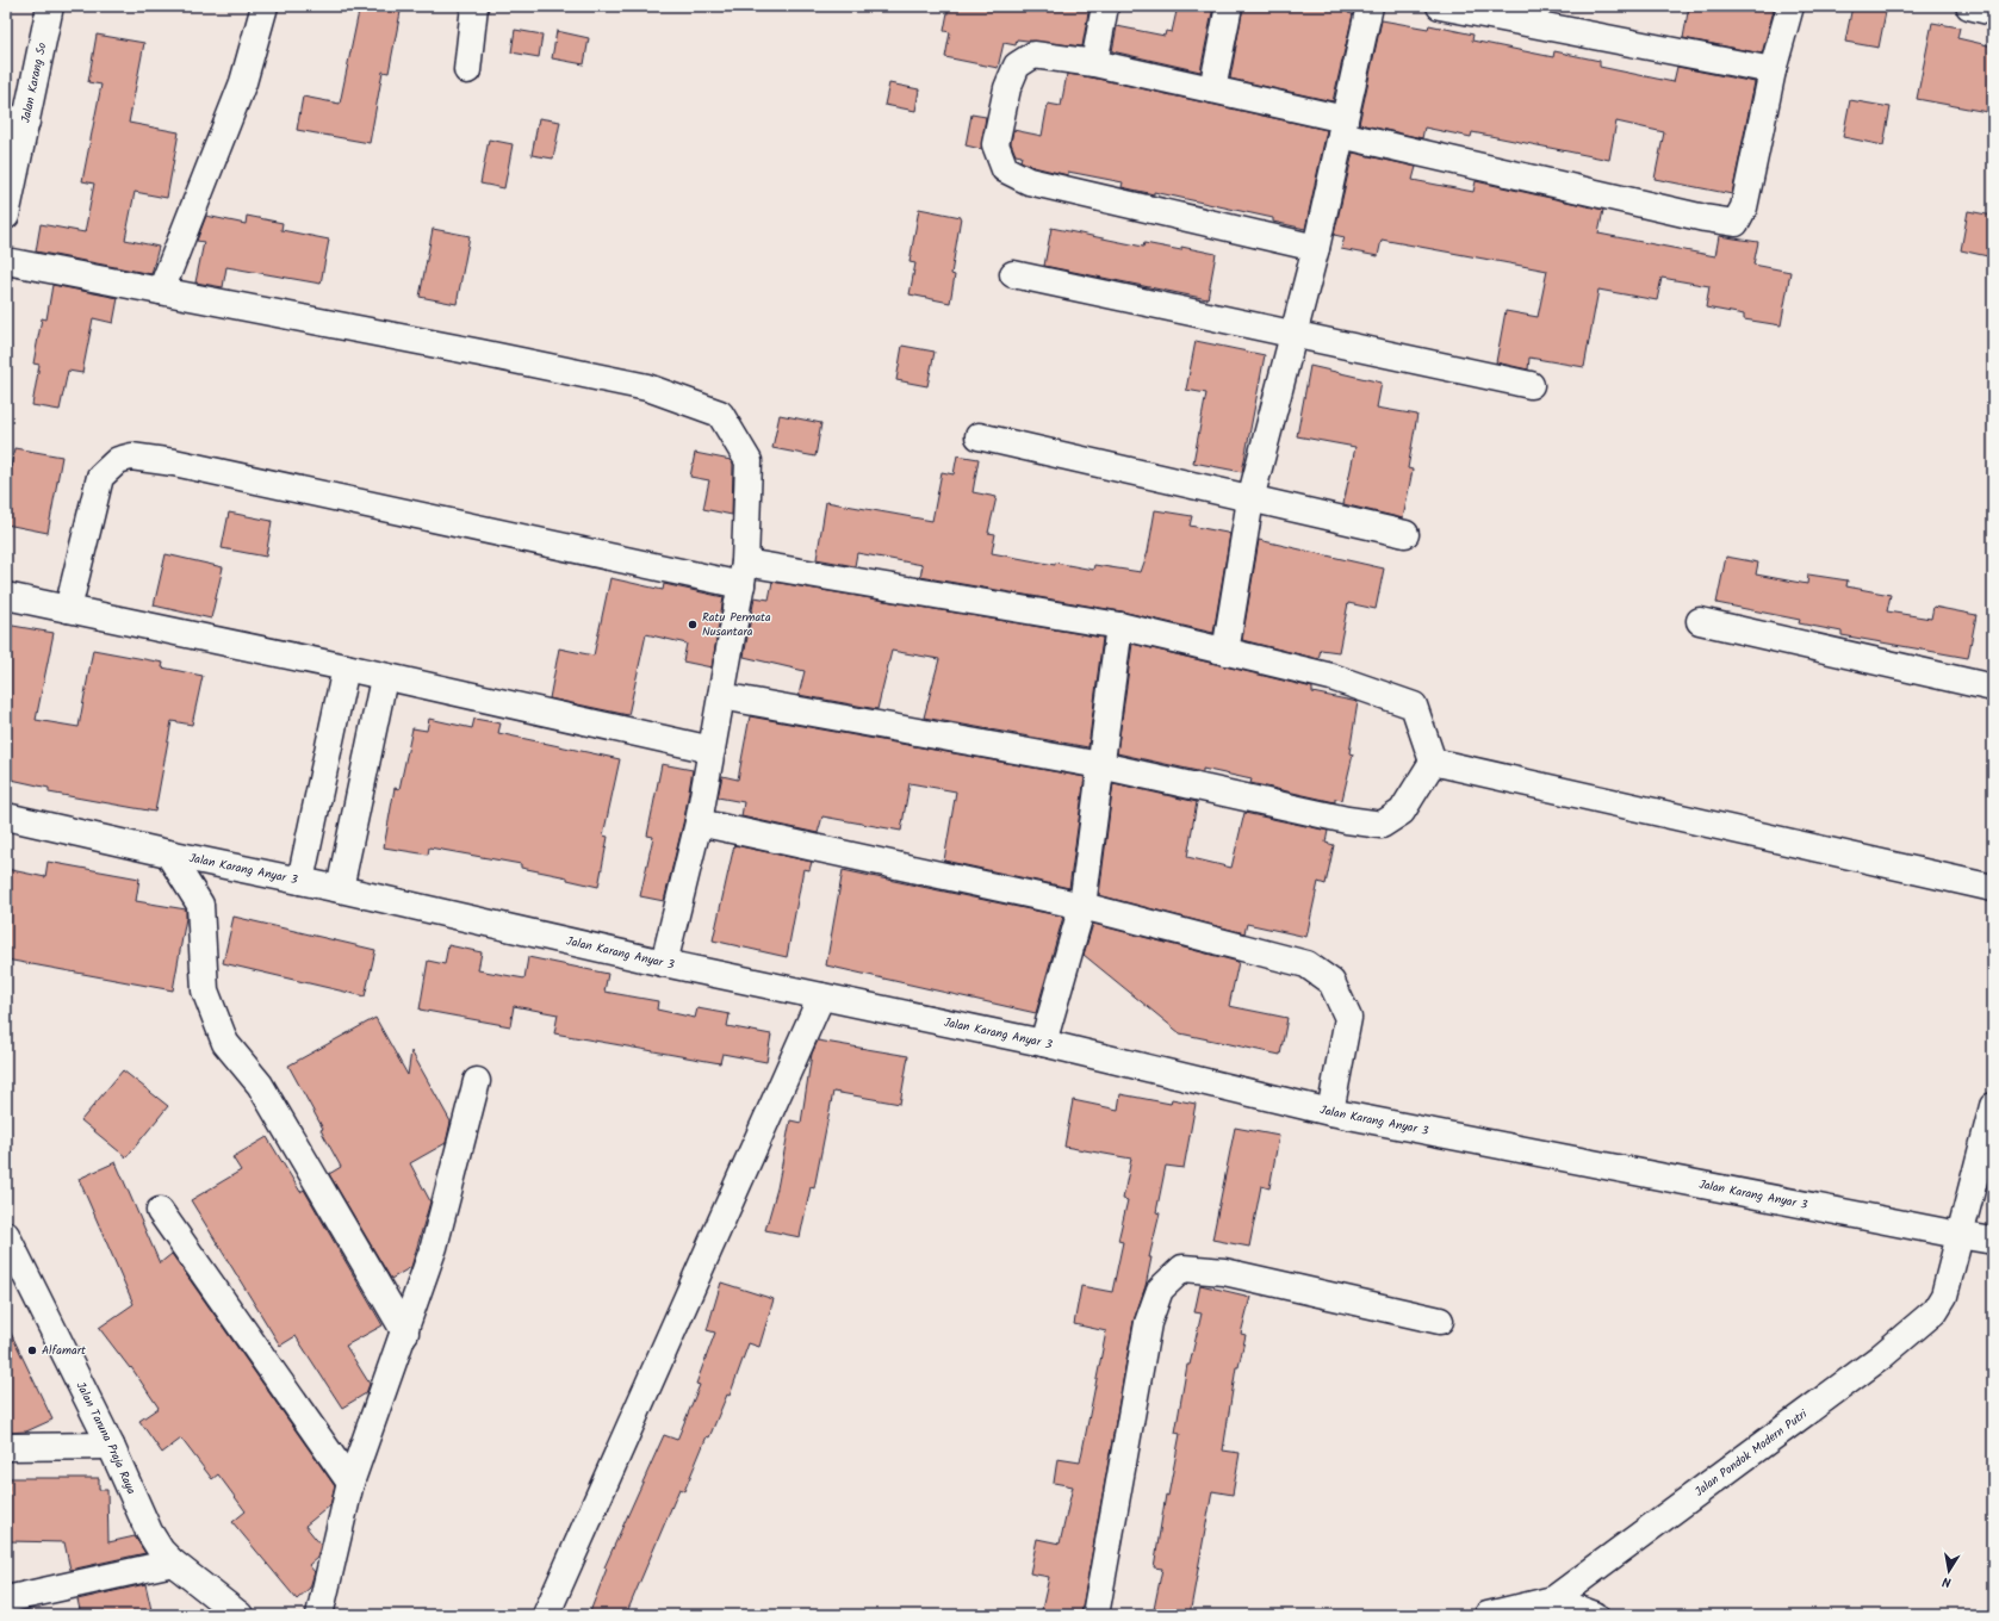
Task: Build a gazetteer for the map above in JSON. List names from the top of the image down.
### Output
{
  "streets": {
    "street": [
      "Jalan Karang So",
      "Jalan Karang Anyar 3",
      "Jalan Taruna Praja Raya",
      "Jalan Pondok Modern Putri"
    ]
  },
  "crossings": [
    ["Jalan Karang Anyar 3", "Jalan Pondok Modern Putri"]
  ],
  "places": ["Ratu Permata Nusantara", "Alfamart"],
  "north": "bottom"
}
